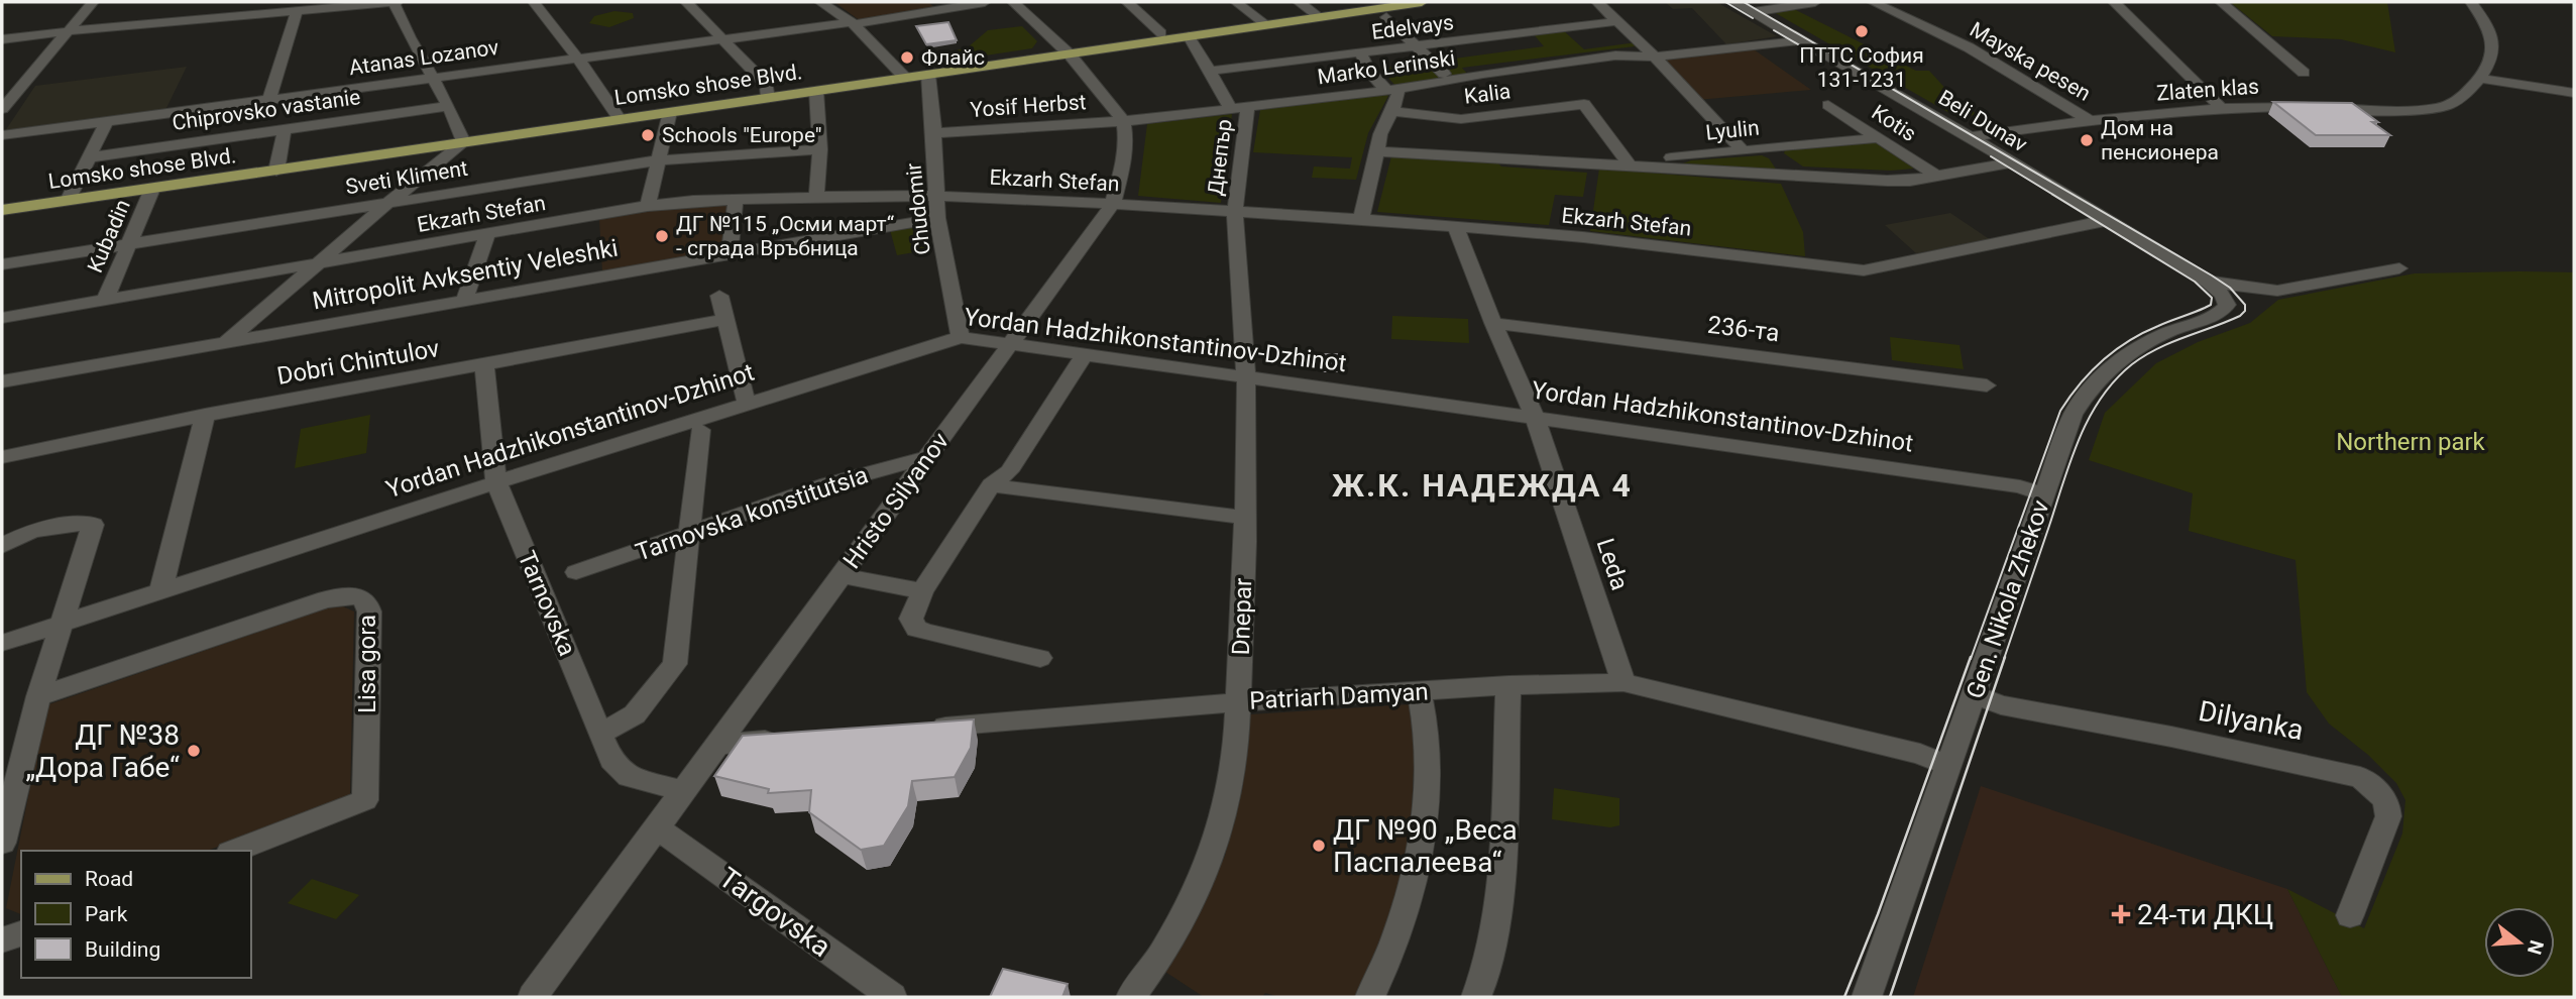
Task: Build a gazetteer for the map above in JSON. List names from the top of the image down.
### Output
{
  "streets": {
    "main road": ["Lomsko shose Blvd."],
    "street": [
      "Edelvays",
      "Atanas Lozanov",
      "Mayska pesen",
      "Marko Lerinski",
      "Zlaten klas",
      "Kalia",
      "Yosif Herbst",
      "Chiprovsko vastanie",
      "Beli Dunav",
      "Kotis",
      "Lyulin",
      "Днепър",
      "Sveti Kliment",
      "Ekzarh Stefan",
      "Chudomir",
      "Kubadin",
      "Mitropolit Avksentiy Veleshki",
      "236-та",
      "Yordan Hadzhikonstantinov-Dzhinot",
      "Dobri Chintulov",
      "Hristo Silyanov",
      "Tarnovska konstitutsia",
      "Leda",
      "Gen. Nikola Zhekov",
      "Tarnovska",
      "Dnepar",
      "Lisa gora",
      "Patriarh Damyan",
      "Dilyanka",
      "Targovska"
    ]
  },
  "crossings": [
    ["Mayska pesen", "Zlaten klas"],
    ["Marko Lerinski", "Yosif Herbst"],
    ["Marko Lerinski", "Beli Dunav"],
    ["Marko Lerinski", "Днепър"],
    ["Marko Lerinski", "Hristo Silyanov"],
    ["Lomsko shose Blvd.", "Chudomir"],
    ["Lomsko shose Blvd.", "Kubadin"],
    ["Zlaten klas", "Beli Dunav"],
    ["Kalia", "Lyulin"],
    ["Yosif Herbst", "Chudomir"],
    ["Yosif Herbst", "Hristo Silyanov"],
    ["Beli Dunav", "Ekzarh Stefan"],
    ["Beli Dunav", "Gen. Nikola Zhekov"],
    ["Kotis", "Lyulin"],
    ["Днепър", "Ekzarh Stefan"],
    ["Днепър", "Dnepar"],
    ["Sveti Kliment", "Kubadin"],
    ["Ekzarh Stefan", "Chudomir"],
    ["Ekzarh Stefan", "Kubadin"],
    ["Ekzarh Stefan", "Hristo Silyanov"],
    ["Ekzarh Stefan", "Leda"],
    ["Ekzarh Stefan", "Dnepar"],
    ["Chudomir", "Mitropolit Avksentiy Veleshki"],
    ["Chudomir", "Yordan Hadzhikonstantinov-Dzhinot"],
    ["236-та", "Leda"],
    ["Yordan Hadzhikonstantinov-Dzhinot", "Hristo Silyanov"],
    ["Yordan Hadzhikonstantinov-Dzhinot", "Leda"],
    ["Yordan Hadzhikonstantinov-Dzhinot", "Gen. Nikola Zhekov"],
    ["Yordan Hadzhikonstantinov-Dzhinot", "Tarnovska"],
    ["Yordan Hadzhikonstantinov-Dzhinot", "Dnepar"],
    ["Dobri Chintulov", "Tarnovska"],
    ["Hristo Silyanov", "Tarnovska konstitutsia"],
    ["Hristo Silyanov", "Tarnovska"],
    ["Hristo Silyanov", "Targovska"],
    ["Leda", "Patriarh Damyan"],
    ["Gen. Nikola Zhekov", "Patriarh Damyan"],
    ["Gen. Nikola Zhekov", "Dilyanka"],
    ["Dnepar", "Patriarh Damyan"]
  ],
  "districts": ["Ж.К. НАДЕЖДА 4"],
  "parks": ["Northern park"],
  "places": {
    "other": [
      "ПТТС София 131-1231",
      "Флайс",
      "Schools \"Europe\"",
      "Дом на пенсионера",
      "ДГ №115 „Осми март“ - сграда Връбница",
      "ДГ №38 „Дора Габе“",
      "ДГ №90 „Веса Паспалеева“"
    ],
    "health": ["24-ти ДКЦ"]
  },
  "legend": ["Road", "Park", "Building"],
  "north": "right"
}
